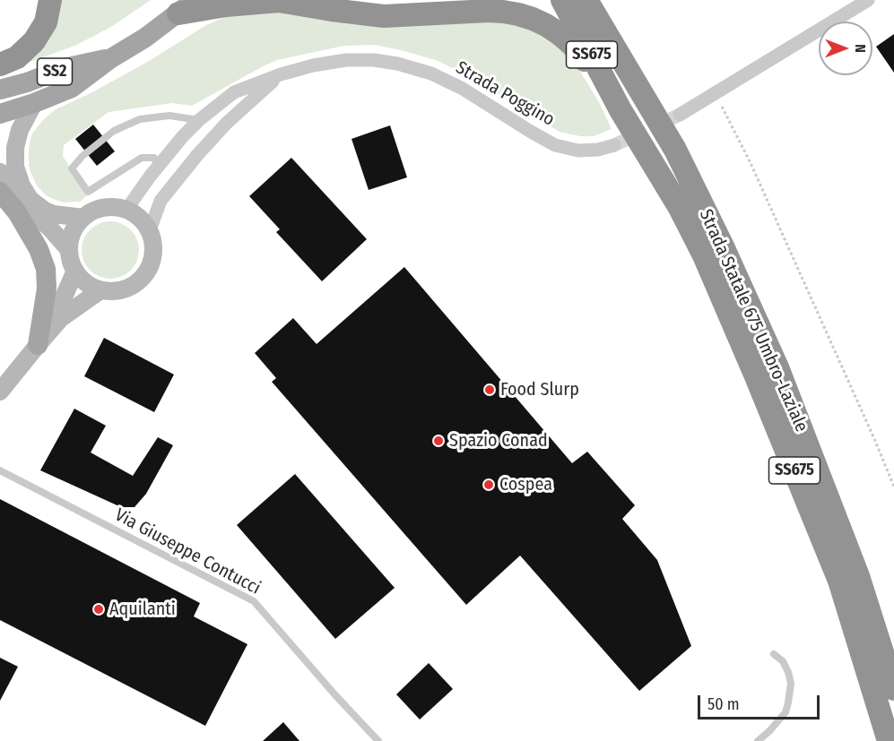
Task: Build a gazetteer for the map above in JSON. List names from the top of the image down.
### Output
{
  "streets": {
    "highway": ["SS675", "Strada Statale 675 Umbro-Laziale"],
    "main road": ["SS2"],
    "street": ["Strada Poggino"],
    "lane": ["Via Giuseppe Contucci"]
  },
  "places": [
    "Food Slurp",
    "Spazio Conad",
    "Cospea",
    "Aquilanti"
  ],
  "scale_bar": "50 m",
  "north": "right"
}
